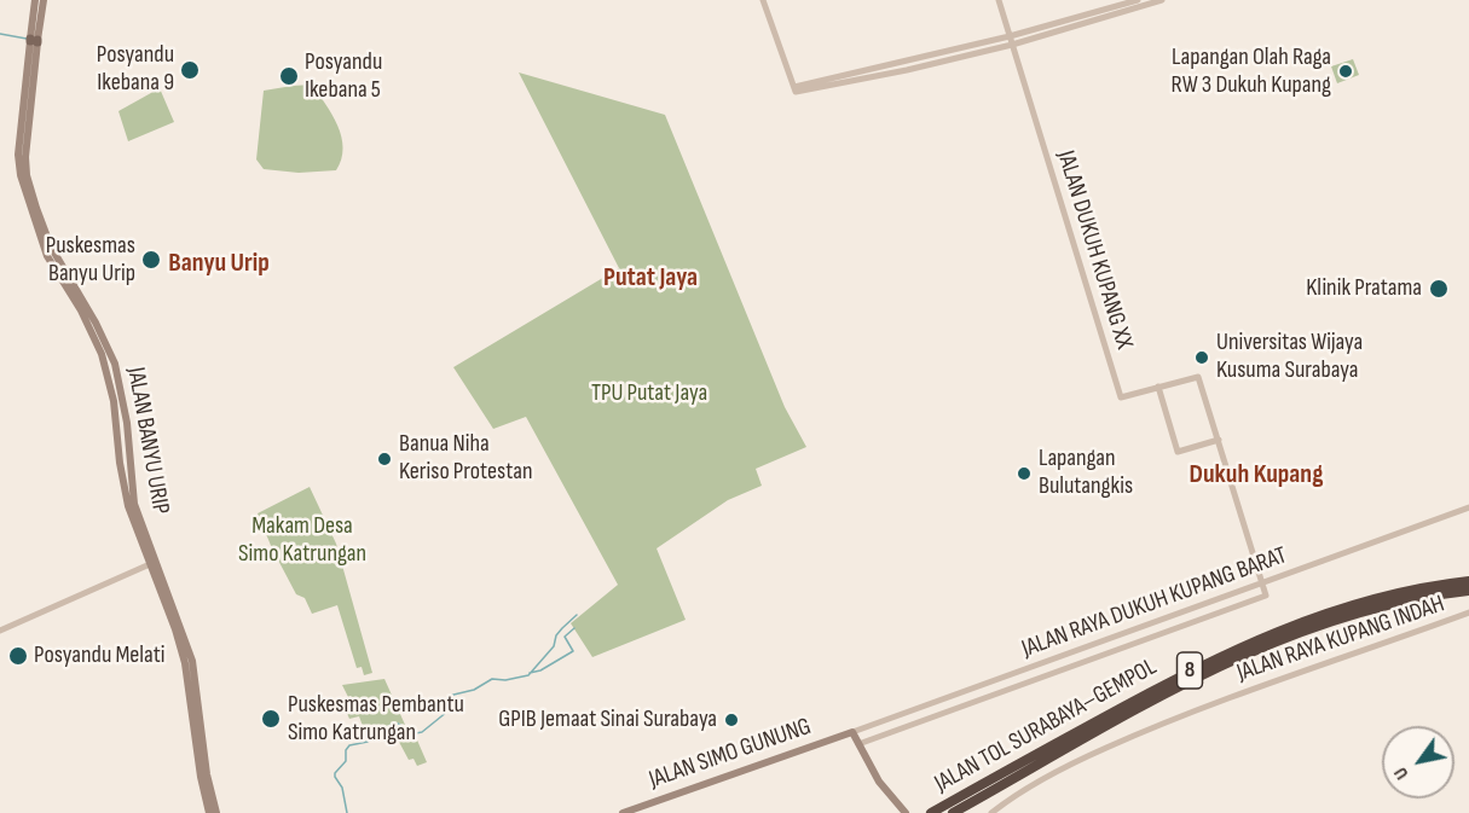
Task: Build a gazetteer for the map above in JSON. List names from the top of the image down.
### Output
{
  "streets": {
    "highway": ["8", "JALAN TOL SURABAYA–GEMPOL"],
    "main road": ["JALAN BANYU URIP", "JALAN SIMO GUNUNG"],
    "street": ["JALAN DUKUH KUPANG XX", "JALAN RAYA DUKUH KUPANG BARAT", "JALAN RAYA KUPANG INDAH"]
  },
  "crossings": [
    ["JALAN RAYA DUKUH KUPANG BARAT", "JALAN SIMO GUNUNG"]
  ],
  "districts": ["Banyu Urip", "Putat Jaya", "Dukuh Kupang"],
  "parks": ["TPU Putat Jaya", "Makam Desa Simo Katrungan"],
  "places": [
    "Posyandu Ikebana 9",
    "Lapangan Olah Raga RW 3 Dukuh Kupang",
    "Posyandu Ikebana 5",
    "Puskesmas Banyu Urip",
    "Klinik Pratama",
    "Universitas Wijaya Kusuma Surabaya",
    "Banua Niha Keriso Protestan",
    "Lapangan Bulutangkis",
    "Posyandu Melati",
    "Puskesmas Pembantu Simo Katrungan",
    "GPIB Jemaat Sinai Surabaya"
  ],
  "north": "bottom left"
}
